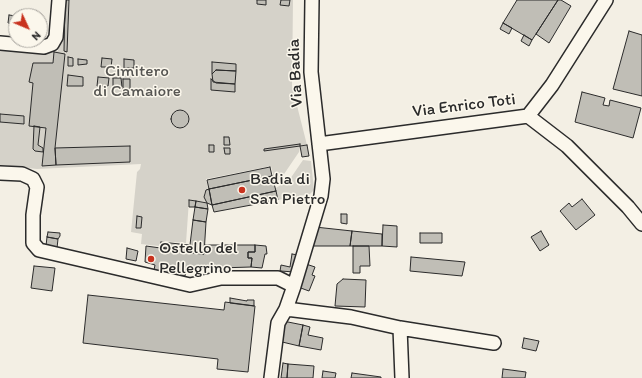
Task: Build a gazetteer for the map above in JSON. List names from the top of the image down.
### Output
{
  "streets": {
    "street": ["Via Badia", "Via Enrico Toti"]
  },
  "crossings": [
    ["Via Badia", "Via Enrico Toti"]
  ],
  "parks": ["Cimitero di Camaiore"],
  "places": ["Badia di San Pietro", "Ostello del Pellegrino"],
  "north": "bottom right"
}
